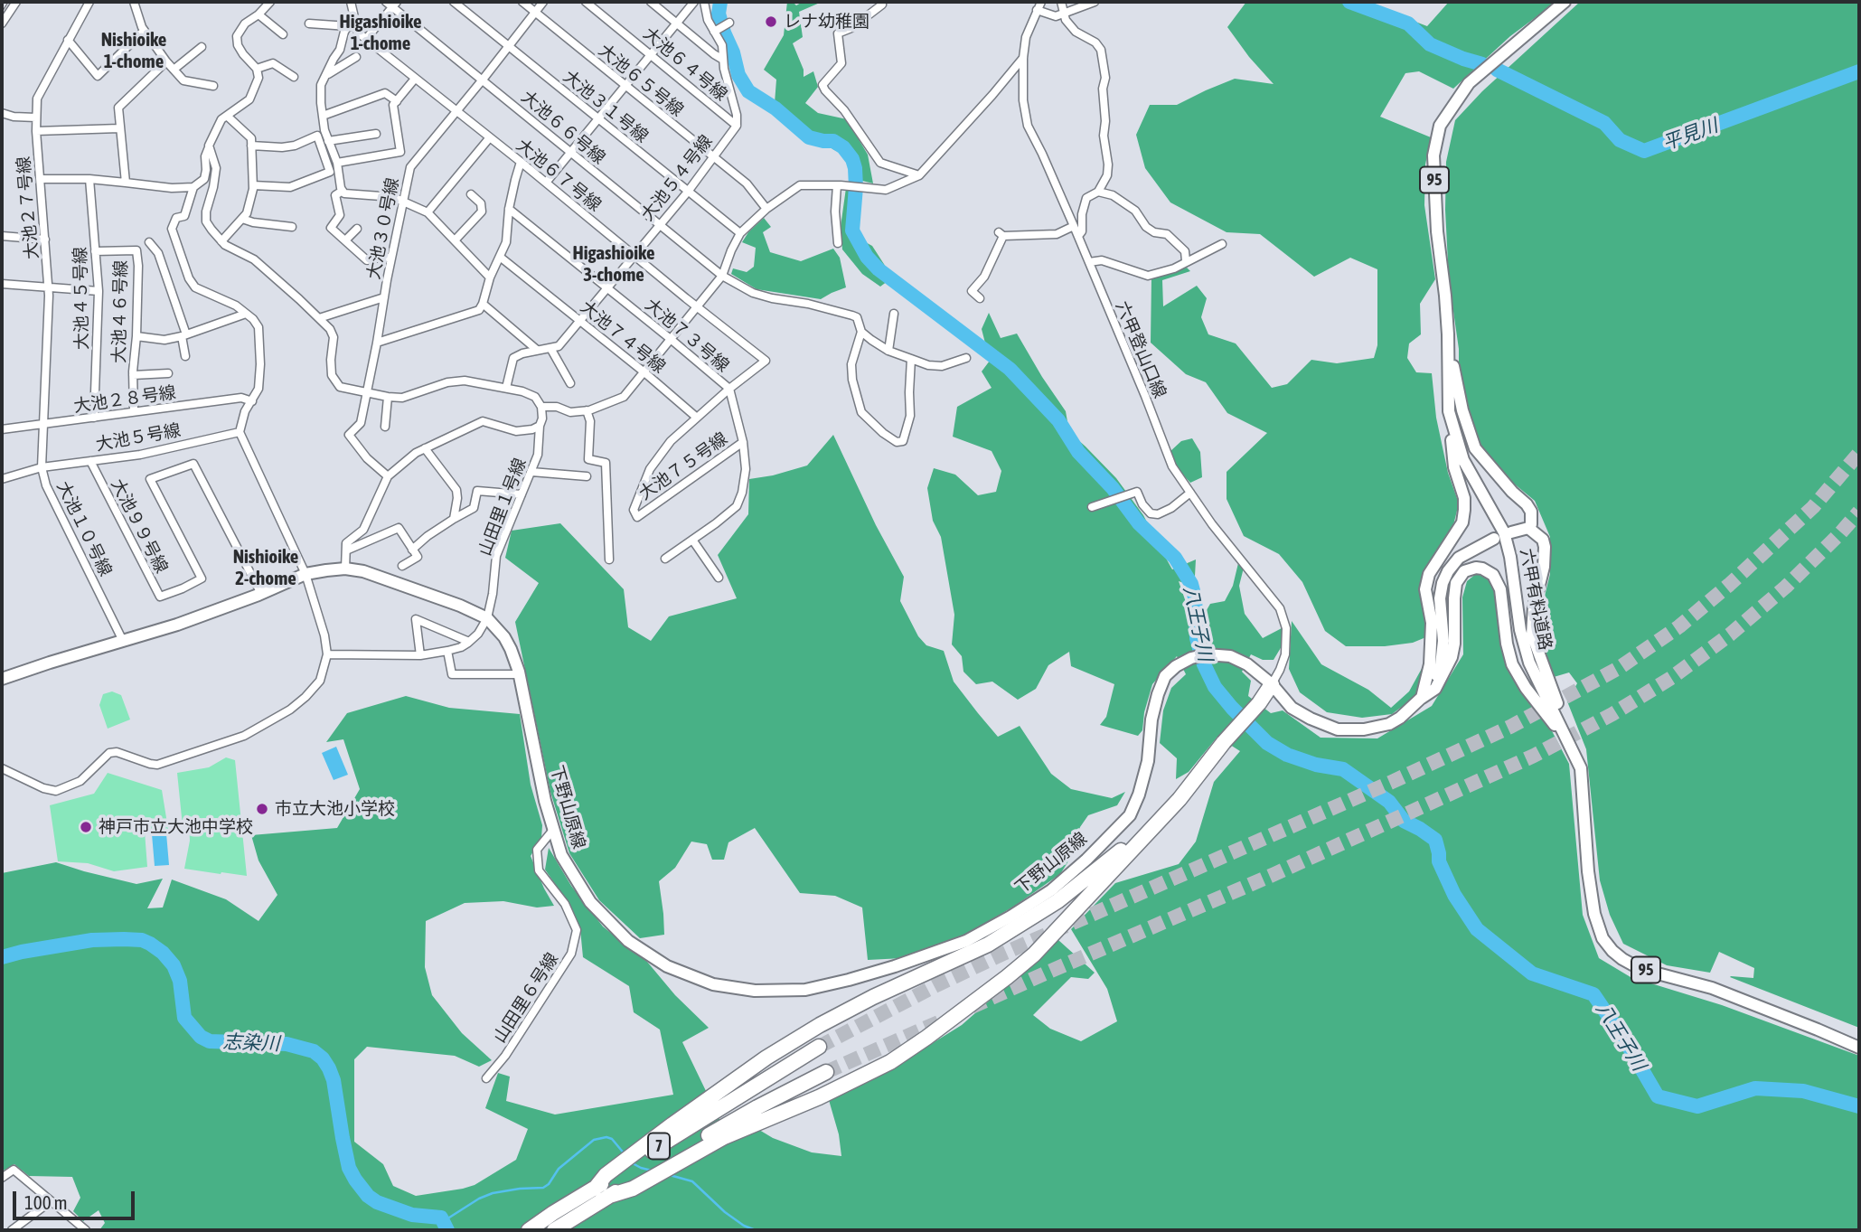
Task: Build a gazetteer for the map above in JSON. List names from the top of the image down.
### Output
{
  "streets": {
    "highway": ["7"],
    "main road": ["95", "六甲有料道路", "下野山原線"],
    "street": [
      "大池６４号線",
      "大池６５号線",
      "大池３１号線",
      "大池６６号線",
      "大池６７号線",
      "大池５４号線",
      "大池２７号線",
      "大池３０号線",
      "大池４５号線",
      "大池４６号線",
      "大池７３号線",
      "大池７４号線",
      "六甲登山口線",
      "大池２８号線",
      "大池５号線",
      "大池７５号線",
      "山田里１号線",
      "大池９９号線",
      "大池１０号線",
      "山田里６号線"
    ]
  },
  "crossings": [
    ["大池６４号線", "大池５４号線"],
    ["大池６５号線", "大池５４号線"],
    ["大池６５号線", "大池３０号線"],
    ["大池３１号線", "大池５４号線"],
    ["大池３１号線", "大池３０号線"],
    ["大池６６号線", "大池５４号線"],
    ["大池６６号線", "大池３０号線"],
    ["大池６７号線", "大池５４号線"],
    ["大池６７号線", "大池３０号線"],
    ["大池６７号線", "大池７５号線"],
    ["大池５４号線", "大池７３号線"],
    ["大池５４号線", "大池７４号線"],
    ["95", "六甲登山口線"],
    ["95", "六甲有料道路"],
    ["95", "下野山原線"],
    ["大池２７号線", "大池２８号線"],
    ["大池２７号線", "大池１０号線"],
    ["大池４５号線", "大池４６号線"],
    ["大池４５号線", "大池２８号線"],
    ["大池４６号線", "大池２８号線"],
    ["大池７３号線", "大池７５号線"],
    ["大池７４号線", "大池７５号線"],
    ["六甲登山口線", "下野山原線"],
    ["大池２８号線", "大池１０号線"],
    ["大池５号線", "大池９９号線"],
    ["大池５号線", "大池１０号線"],
    ["山田里１号線", "下野山原線"],
    ["大池９９号線", "下野山原線"],
    ["大池１０号線", "下野山原線"],
    ["下野山原線", "山田里６号線"]
  ],
  "districts": [
    "Higashioike 1-chome",
    "Nishioike 1-chome",
    "Higashioike 3-chome",
    "Nishioike 2-chome"
  ],
  "water": ["平見川", "八王子川", "志染川"],
  "places": ["レナ幼稚園", "市立大池小学校", "神戸市立大池中学校"],
  "scale_bar": "100 m"
}
